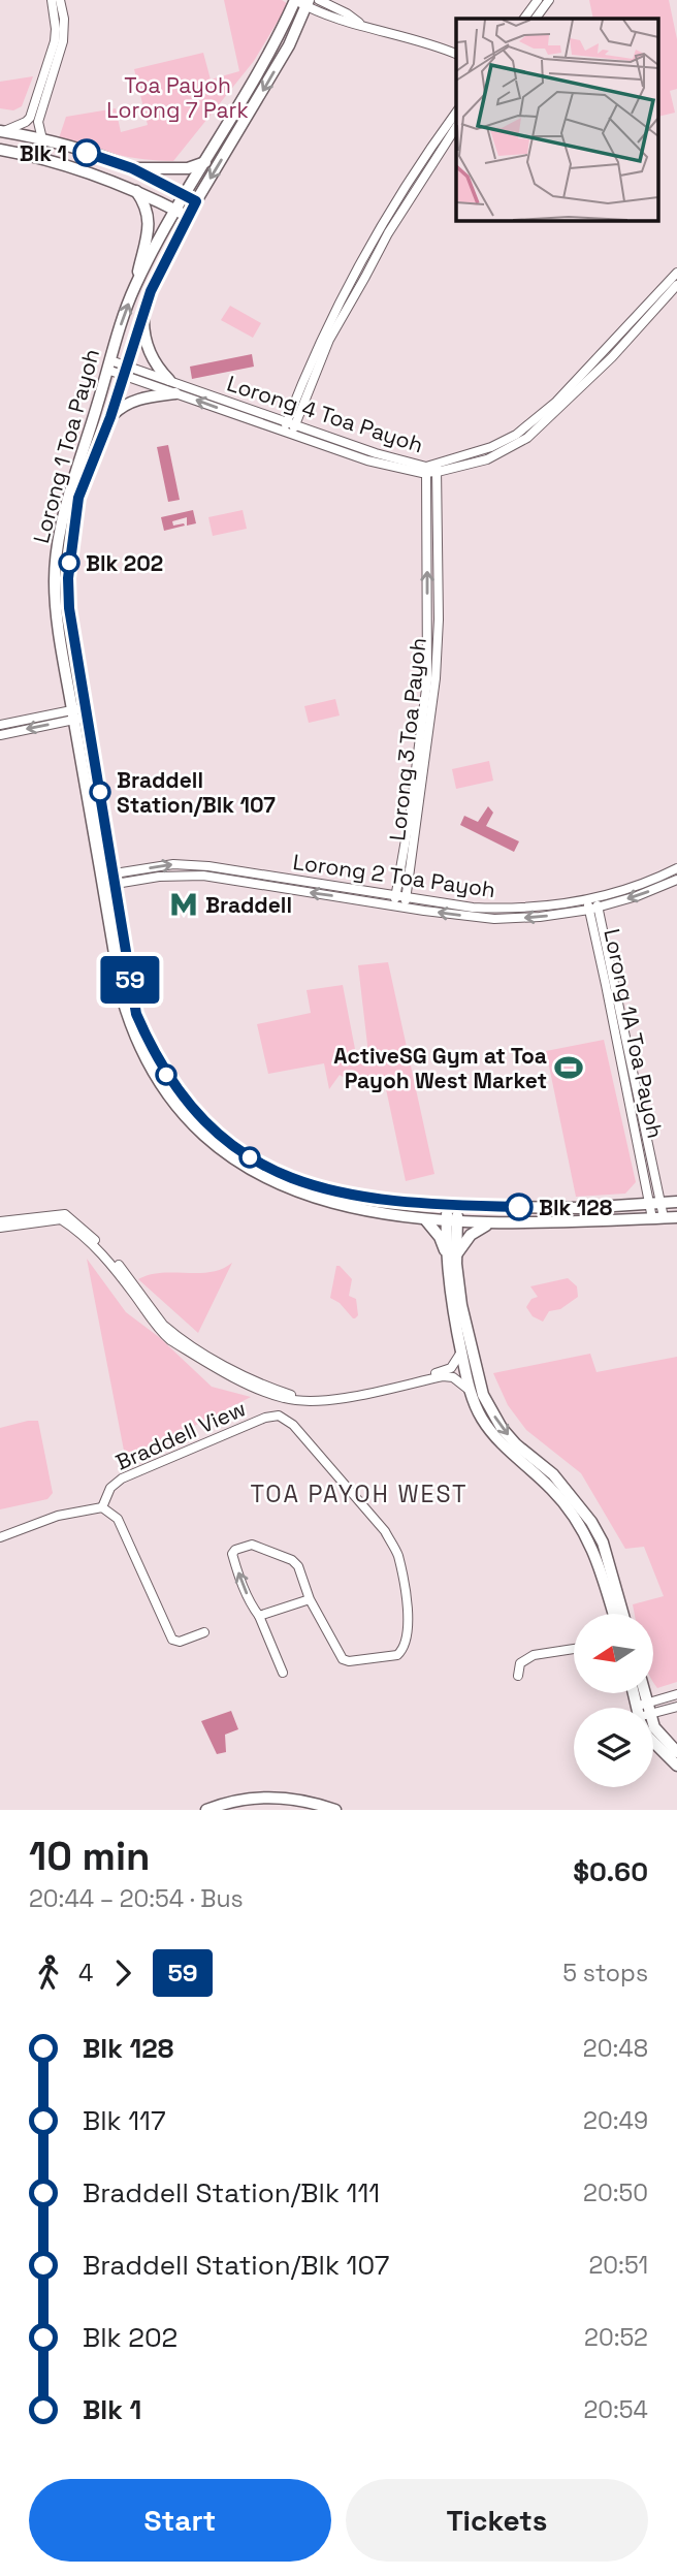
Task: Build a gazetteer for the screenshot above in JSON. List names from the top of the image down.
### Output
{
  "streets": {
    "main road": ["Lorong 1 Toa Payoh"],
    "street": [
      "Lorong 4 Toa Payoh",
      "Lorong 3 Toa Payoh",
      "Lorong 2 Toa Payoh",
      "Lorong 1A Toa Payoh",
      "Braddell View"
    ]
  },
  "crossings": [
    ["Lorong 4 Toa Payoh", "Lorong 1 Toa Payoh"],
    ["Lorong 4 Toa Payoh", "Lorong 3 Toa Payoh"],
    ["Lorong 1 Toa Payoh", "Lorong 2 Toa Payoh"],
    ["Lorong 1 Toa Payoh", "Lorong 1A Toa Payoh"],
    ["Lorong 3 Toa Payoh", "Lorong 2 Toa Payoh"],
    ["Lorong 2 Toa Payoh", "Lorong 1A Toa Payoh"]
  ],
  "districts": ["TOA PAYOH WEST"],
  "parks": ["Toa Payoh Lorong 7 Park"],
  "places": {
    "other": [
      "Blk 1",
      "Blk 202",
      "Braddell Station/Blk 107",
      "Blk 128"
    ],
    "metro station": ["Braddell"],
    "sports": ["ActiveSG Gym at Toa Payoh West Market"]
  },
  "lines": ["bus line 59"],
  "north": "left",
  "page": {
    "on_map": "59",
    "heading": ["10 min", "20:44 – 20:54 · Bus", "$0.60"],
    "legs": ["4", "59", "5 stops"],
    "list": [
      {
        "name": "Blk 128",
        "value": "20:48"
      },
      {
        "name": "Blk 117",
        "value": "20:49"
      },
      {
        "name": "Braddell Station/Blk 111",
        "value": "20:50"
      },
      {
        "name": "Braddell Station/Blk 107",
        "value": "20:51"
      },
      {
        "name": "Blk 202",
        "value": "20:52"
      },
      {
        "name": "Blk 1",
        "value": "20:54"
      }
    ],
    "buttons": ["Start", "Tickets"]
  }
}
